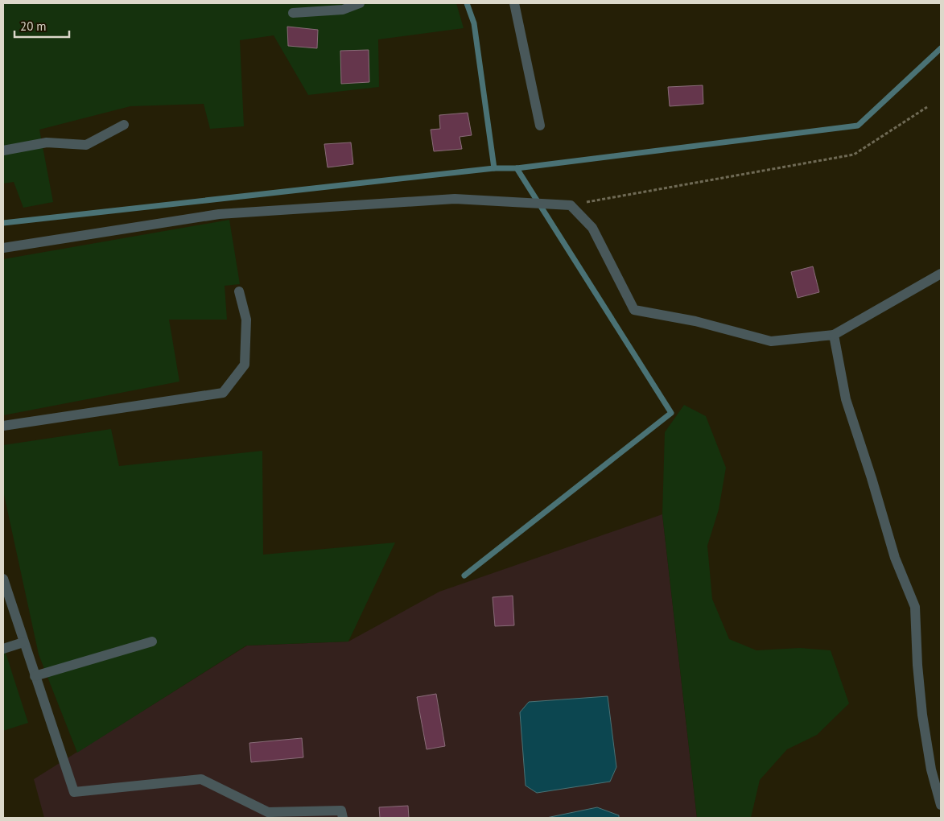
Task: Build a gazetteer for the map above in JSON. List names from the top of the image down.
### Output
{
  "scale_bar": "20 m"
}
